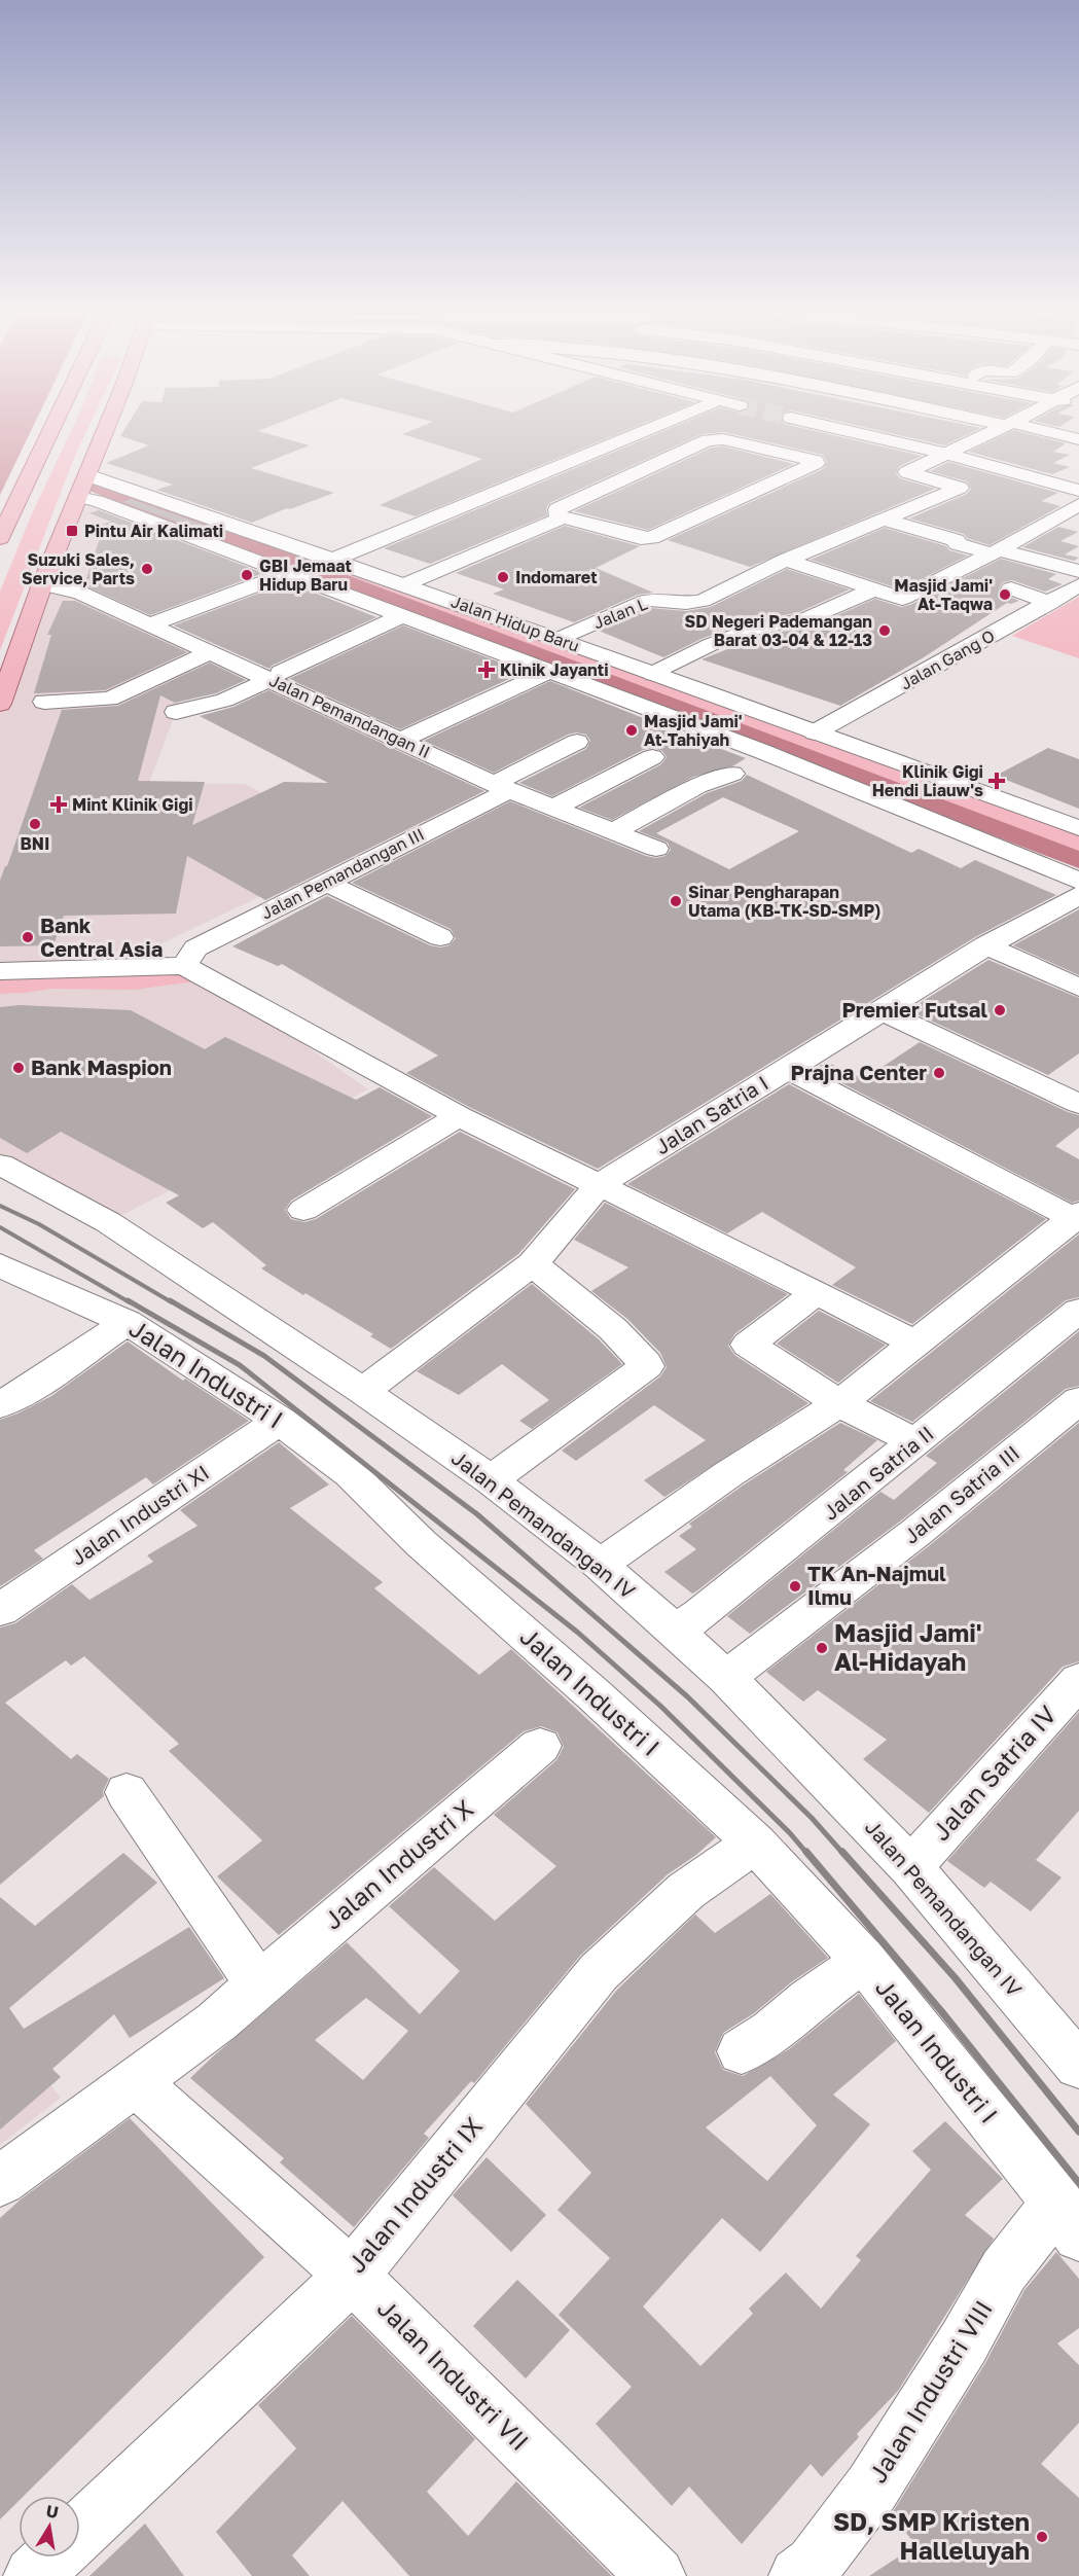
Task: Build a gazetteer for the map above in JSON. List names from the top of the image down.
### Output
{
  "streets": {
    "street": [
      "Jalan L",
      "Jalan Hidup Baru",
      "Jalan Gang O",
      "Jalan Pemandangan II",
      "Jalan Pemandangan III",
      "Jalan Satria I",
      "Jalan Industri I",
      "Jalan Satria II",
      "Jalan Satria III",
      "Jalan Industri XI",
      "Jalan Pemandangan IV",
      "Jalan Satria IV",
      "Jalan Industri X",
      "Jalan Industri IX",
      "Jalan Industri VII",
      "Jalan Industri VIII"
    ]
  },
  "crossings": [
    ["Jalan L", "Jalan Hidup Baru"],
    ["Jalan Hidup Baru", "Jalan Gang O"],
    ["Jalan Pemandangan II", "Jalan Pemandangan III"],
    ["Jalan Satria I", "Jalan Pemandangan IV"],
    ["Jalan Industri I", "Jalan Industri XI"],
    ["Jalan Industri I", "Jalan Industri IX"],
    ["Jalan Industri I", "Jalan Industri VIII"],
    ["Jalan Satria II", "Jalan Pemandangan IV"],
    ["Jalan Satria III", "Jalan Pemandangan IV"],
    ["Jalan Pemandangan IV", "Jalan Satria IV"],
    ["Jalan Industri X", "Jalan Industri VII"],
    ["Jalan Industri IX", "Jalan Industri VII"]
  ],
  "places": {
    "transit": ["Pintu Air Kalimati"],
    "other": [
      "Suzuki Sales, Service, Parts",
      "GBI Jemaat Hidup Baru",
      "Indomaret",
      "Masjid Jami' At-Taqwa",
      "SD Negeri Pademangan Barat 03-04 & 12-13",
      "Masjid Jami' At-Tahiyah",
      "BNI",
      "Sinar Pengharapan Utama (KB-TK-SD-SMP)",
      "Bank Central Asia",
      "Premier Futsal",
      "Bank Maspion",
      "Prajna Center",
      "TK An-Najmul Ilmu",
      "Masjid Jami' Al-Hidayah",
      "SD, SMP Kristen Halleluyah"
    ],
    "health": ["Klinik Jayanti", "Klinik Gigi Hendi Liauw's", "Mint Klinik Gigi"]
  },
  "north": "top"
}
